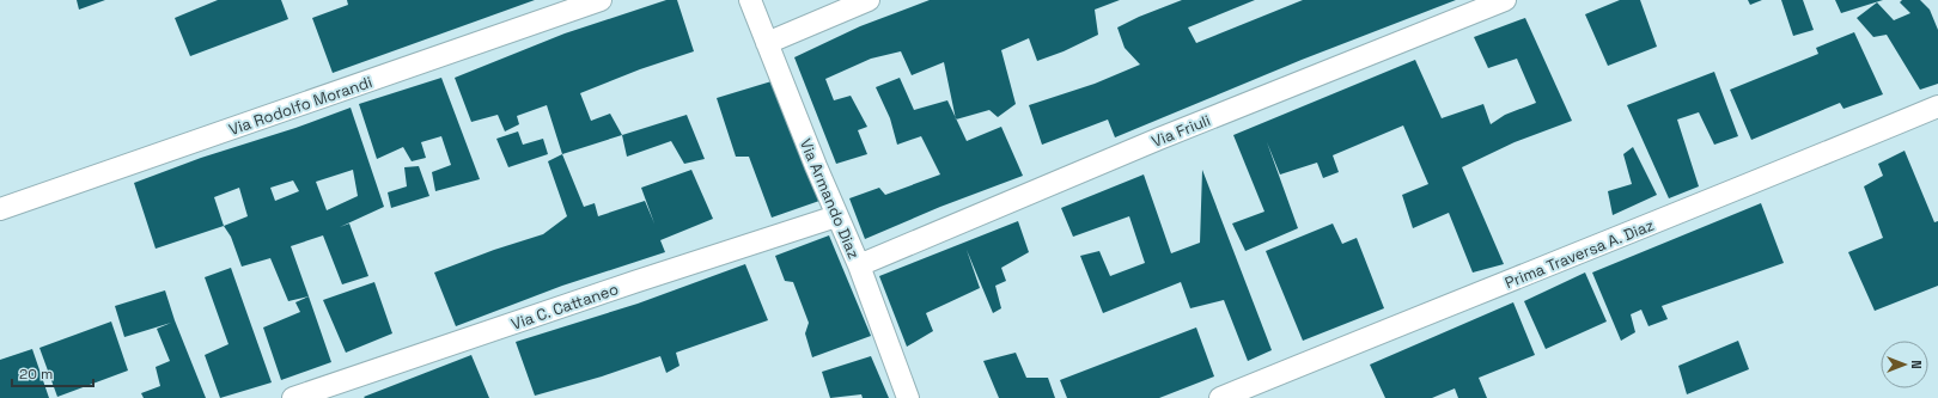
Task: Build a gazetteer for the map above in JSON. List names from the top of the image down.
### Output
{
  "streets": {
    "street": [
      "Via Rodolfo Morandi",
      "Via Friuli",
      "Via Armando Diaz",
      "Prima Traversa A. Diaz",
      "Via C. Cattaneo"
    ]
  },
  "crossings": [
    ["Via Friuli", "Via Armando Diaz"],
    ["Via Armando Diaz", "Via C. Cattaneo"]
  ],
  "scale_bar": "20 m",
  "north": "right"
}
